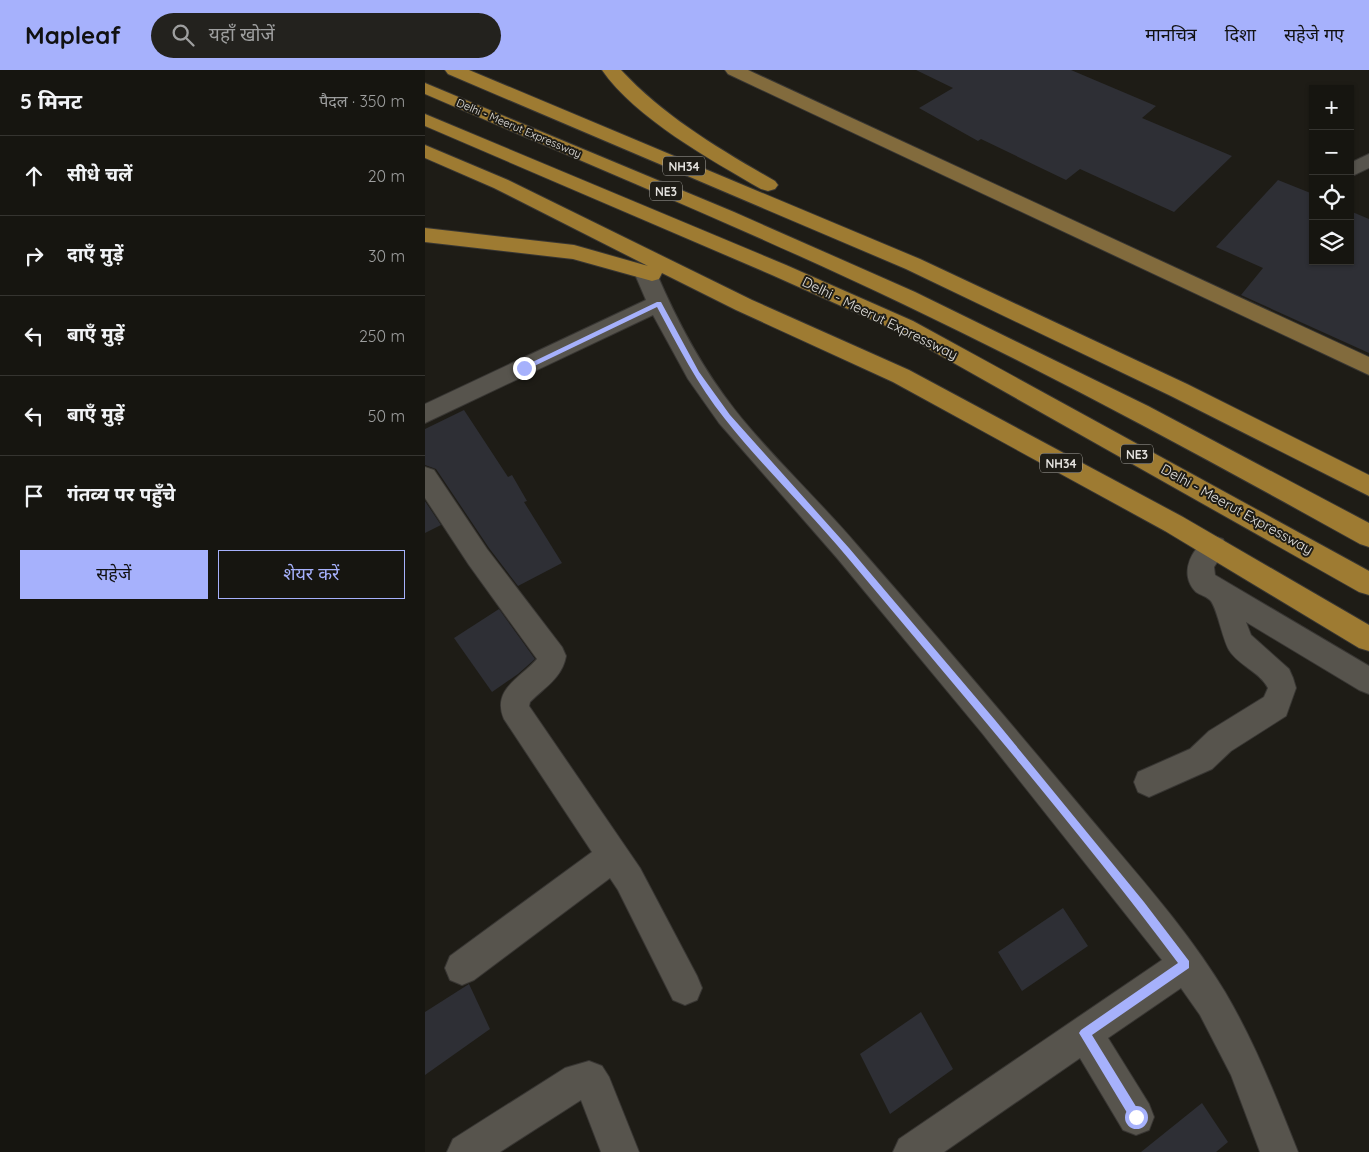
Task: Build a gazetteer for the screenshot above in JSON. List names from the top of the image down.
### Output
{
  "streets": {
    "highway": ["Delhi - Meerut Expressway", "NH34", "NE3"]
  },
  "page": {
    "header": "Mapleaf",
    "search": "यहाँ खोजें",
    "nav": ["मानचित्र", "दिशा", "सहेजे गए"],
    "heading": ["5 मिनट", "पैदल · 350 m"],
    "map_buttons": ["+", "−"],
    "list": [
      ["सीधे चलें", "20 m"],
      ["दाएँ मुड़ें", "30 m"],
      ["बाएँ मुड़ें", "250 m"],
      ["बाएँ मुड़ें", "50 m"],
      "गंतव्य पर पहुँचे"
    ],
    "buttons": ["सहेजें", "शेयर करें"]
  }
}
